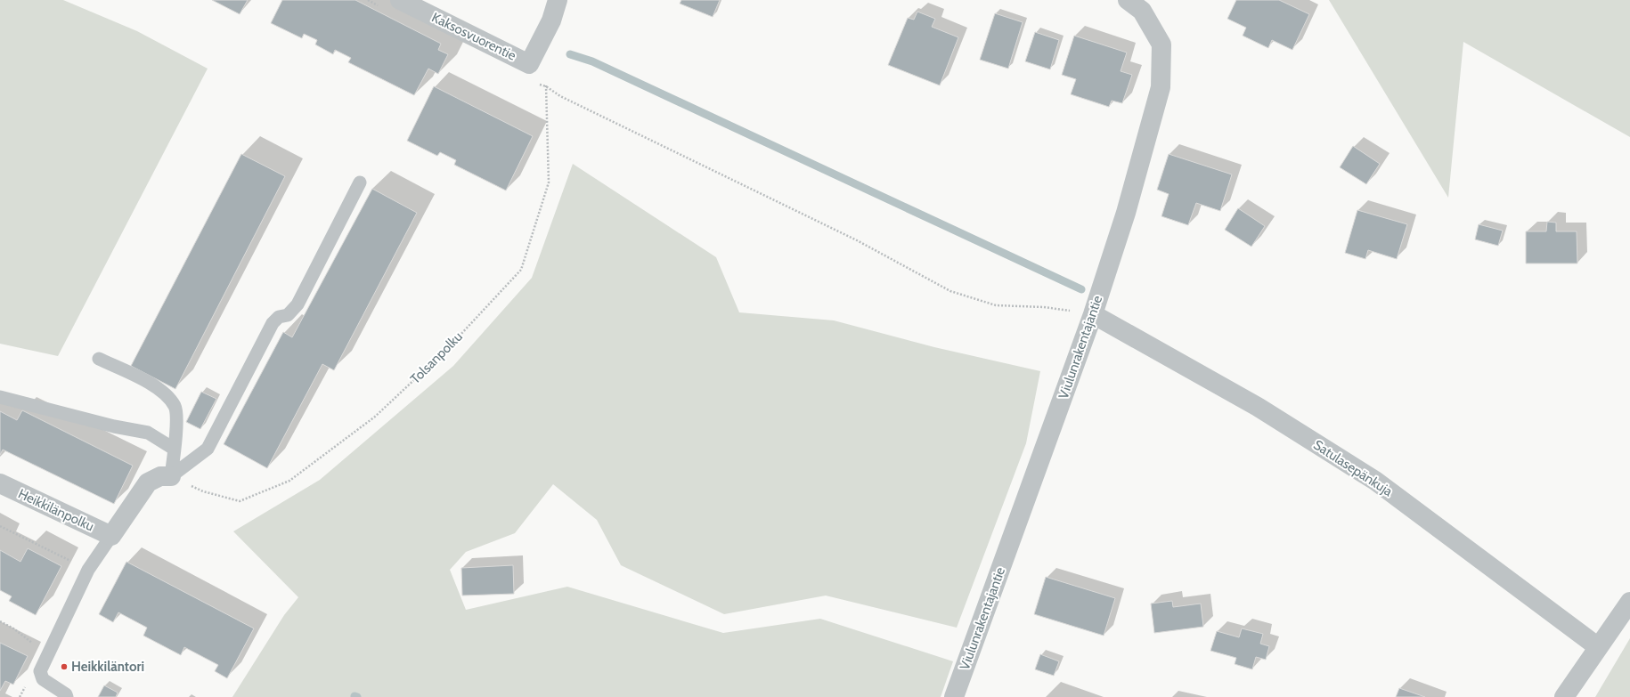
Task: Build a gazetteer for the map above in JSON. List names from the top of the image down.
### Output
{
  "streets": {
    "street": [
      "Kaksosvuorentie",
      "Viulunrakentajantie",
      "Satulasepänkuja",
      "Heikkilänpolku"
    ],
    "path": ["Tolsanpolku"]
  },
  "crossings": [
    ["Viulunrakentajantie", "Satulasepänkuja"]
  ],
  "places": ["Heikkiläntori"]
}
